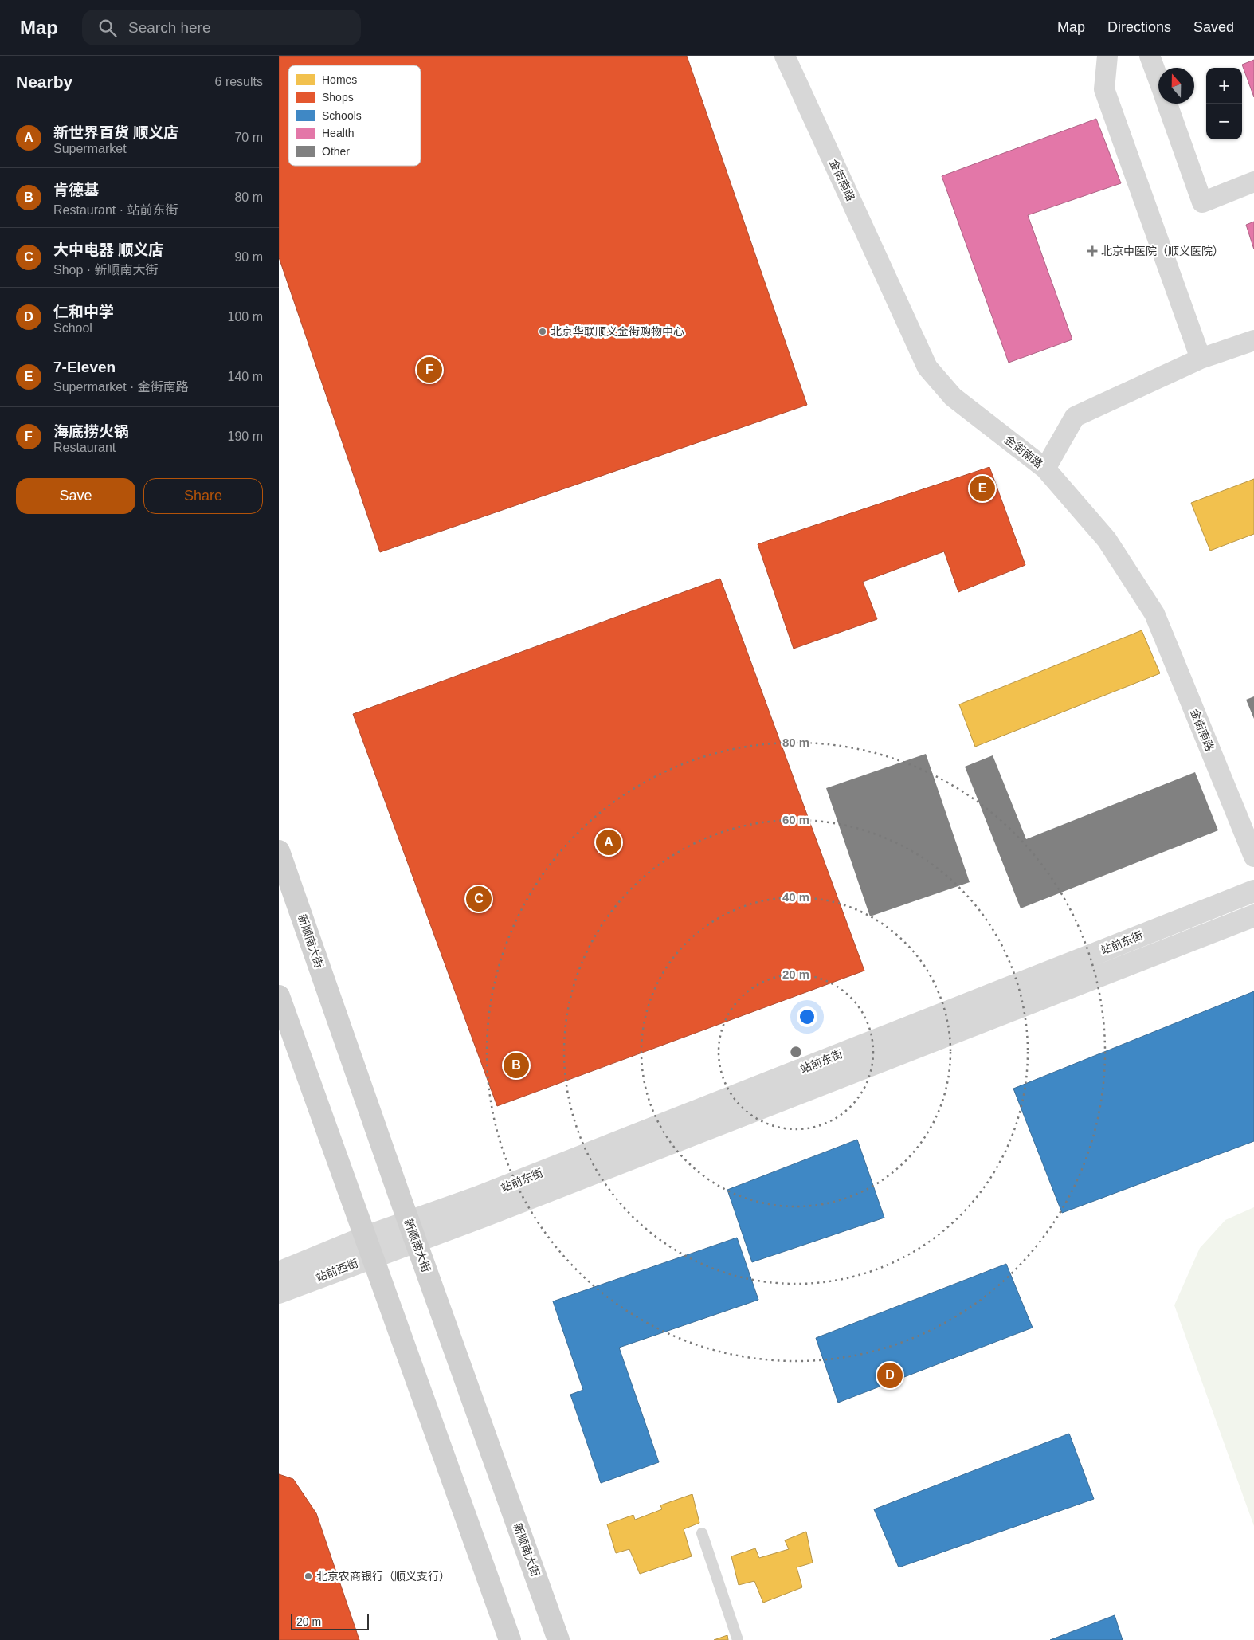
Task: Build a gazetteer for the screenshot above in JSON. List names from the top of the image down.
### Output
{
  "streets": {
    "main road": ["新顺南大街"],
    "street": ["金街南路", "站前东街", "站前西街"]
  },
  "crossings": [
    ["新顺南大街", "站前东街"],
    ["站前东街", "站前西街"]
  ],
  "places": {
    "health": ["北京中医院（顺义医院）"],
    "other": ["北京华联顺义金街购物中心", "北京农商银行（顺义支行）"]
  },
  "legend": [
    "Homes",
    "Shops",
    "Schools",
    "Health",
    "Other"
  ],
  "scale_bar": "20 m",
  "north": "top",
  "page": {
    "header": "Map",
    "search": "Search here",
    "nav": ["Map", "Directions", "Saved"],
    "heading": ["Nearby", "6 results"],
    "map_buttons": ["+", "−"],
    "list": [
      {
        "mark": "A",
        "name": "新世界百货 顺义店",
        "note": "Supermarket",
        "value": "70 m"
      },
      {
        "mark": "B",
        "name": "肯德基",
        "note": "Restaurant · 站前东街",
        "value": "80 m"
      },
      {
        "mark": "C",
        "name": "大中电器 顺义店",
        "note": "Shop · 新顺南大街",
        "value": "90 m"
      },
      {
        "mark": "D",
        "name": "仁和中学",
        "note": "School",
        "value": "100 m"
      },
      {
        "mark": "E",
        "name": "7-Eleven",
        "note": "Supermarket · 金街南路",
        "value": "140 m"
      },
      {
        "mark": "F",
        "name": "海底捞火锅",
        "note": "Restaurant",
        "value": "190 m"
      }
    ],
    "pins": [
      "F",
      "E",
      "A",
      "C",
      "B",
      "D"
    ],
    "buttons": ["Save", "Share"],
    "scale": "20 m"
  },
  "rings": [
    "80 m",
    "60 m",
    "40 m",
    "20 m"
  ]
}
